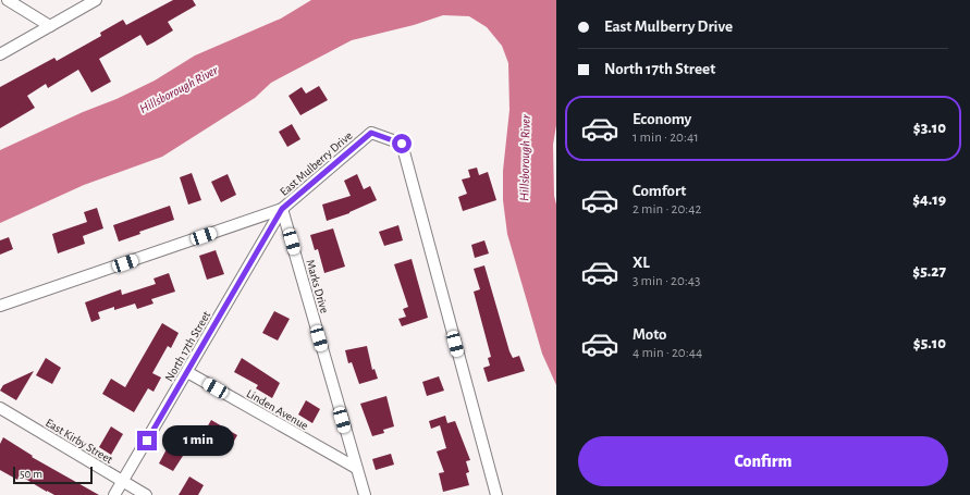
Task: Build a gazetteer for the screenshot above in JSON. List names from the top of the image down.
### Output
{
  "streets": {
    "street": [
      "East Mulberry Drive",
      "Marks Drive",
      "North 17th Street",
      "Linden Avenue",
      "East Kirby Street"
    ]
  },
  "crossings": [
    ["East Mulberry Drive", "Marks Drive"],
    ["East Mulberry Drive", "North 17th Street"],
    ["Marks Drive", "North 17th Street"],
    ["Marks Drive", "Linden Avenue"],
    ["North 17th Street", "Linden Avenue"],
    ["North 17th Street", "East Kirby Street"]
  ],
  "water": ["Hillsborough River"],
  "scale_bar": "50 m",
  "page": {
    "banner": ["East Mulberry Drive", "North 17th Street"],
    "list": [
      {
        "name": "Economy",
        "note": "1 min · 20:41",
        "value": "$3.10"
      },
      {
        "name": "Comfort",
        "note": "2 min · 20:42",
        "value": "$4.19"
      },
      {
        "name": "XL",
        "note": "3 min · 20:43",
        "value": "$5.27"
      },
      {
        "name": "Moto",
        "note": "4 min · 20:44",
        "value": "$5.10"
      }
    ],
    "bubble": "1 min",
    "buttons": "Confirm",
    "scale": "50 m"
  }
}
